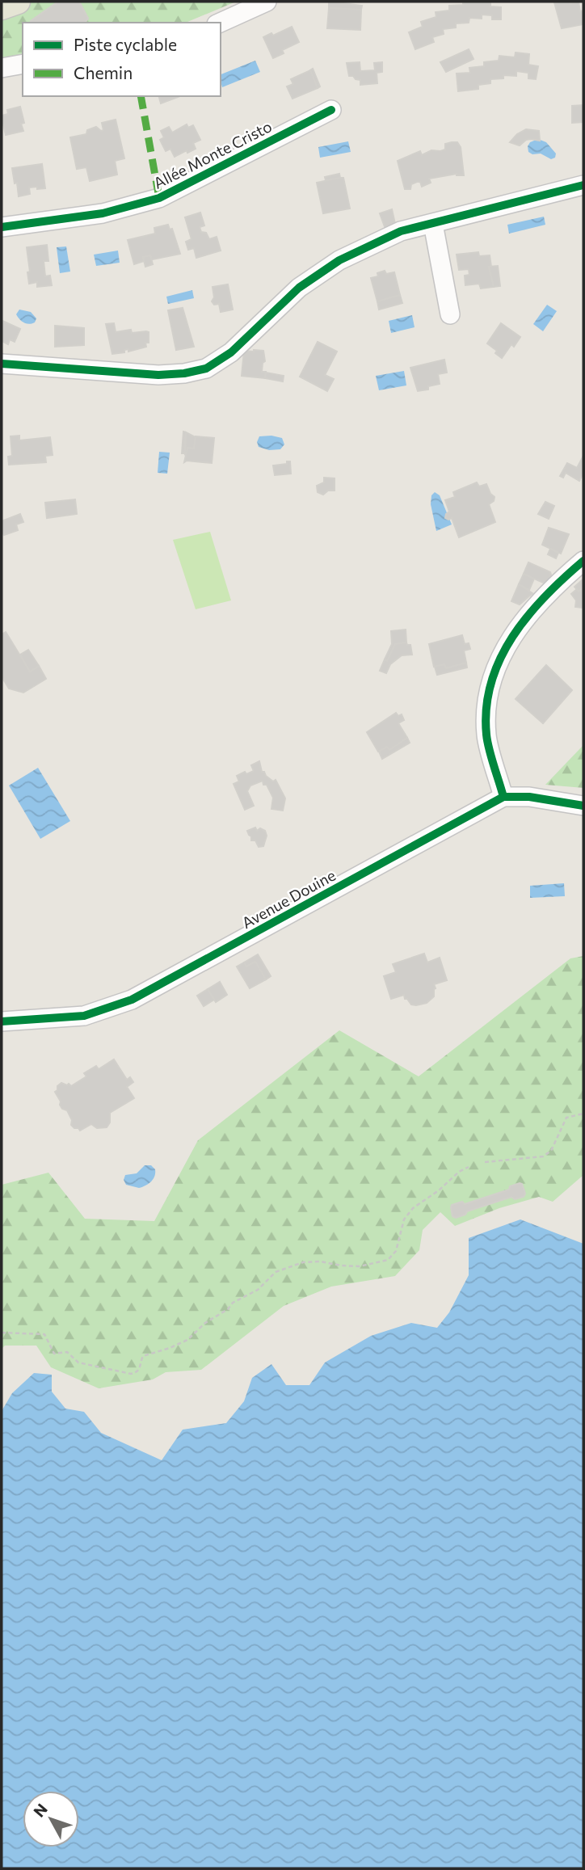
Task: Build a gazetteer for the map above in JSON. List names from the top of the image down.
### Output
{
  "streets": {
    "street": ["Allée Monte Cristo", "Avenue Douine"]
  },
  "legend": ["Piste cyclable", "Chemin"],
  "north": "top left"
}
